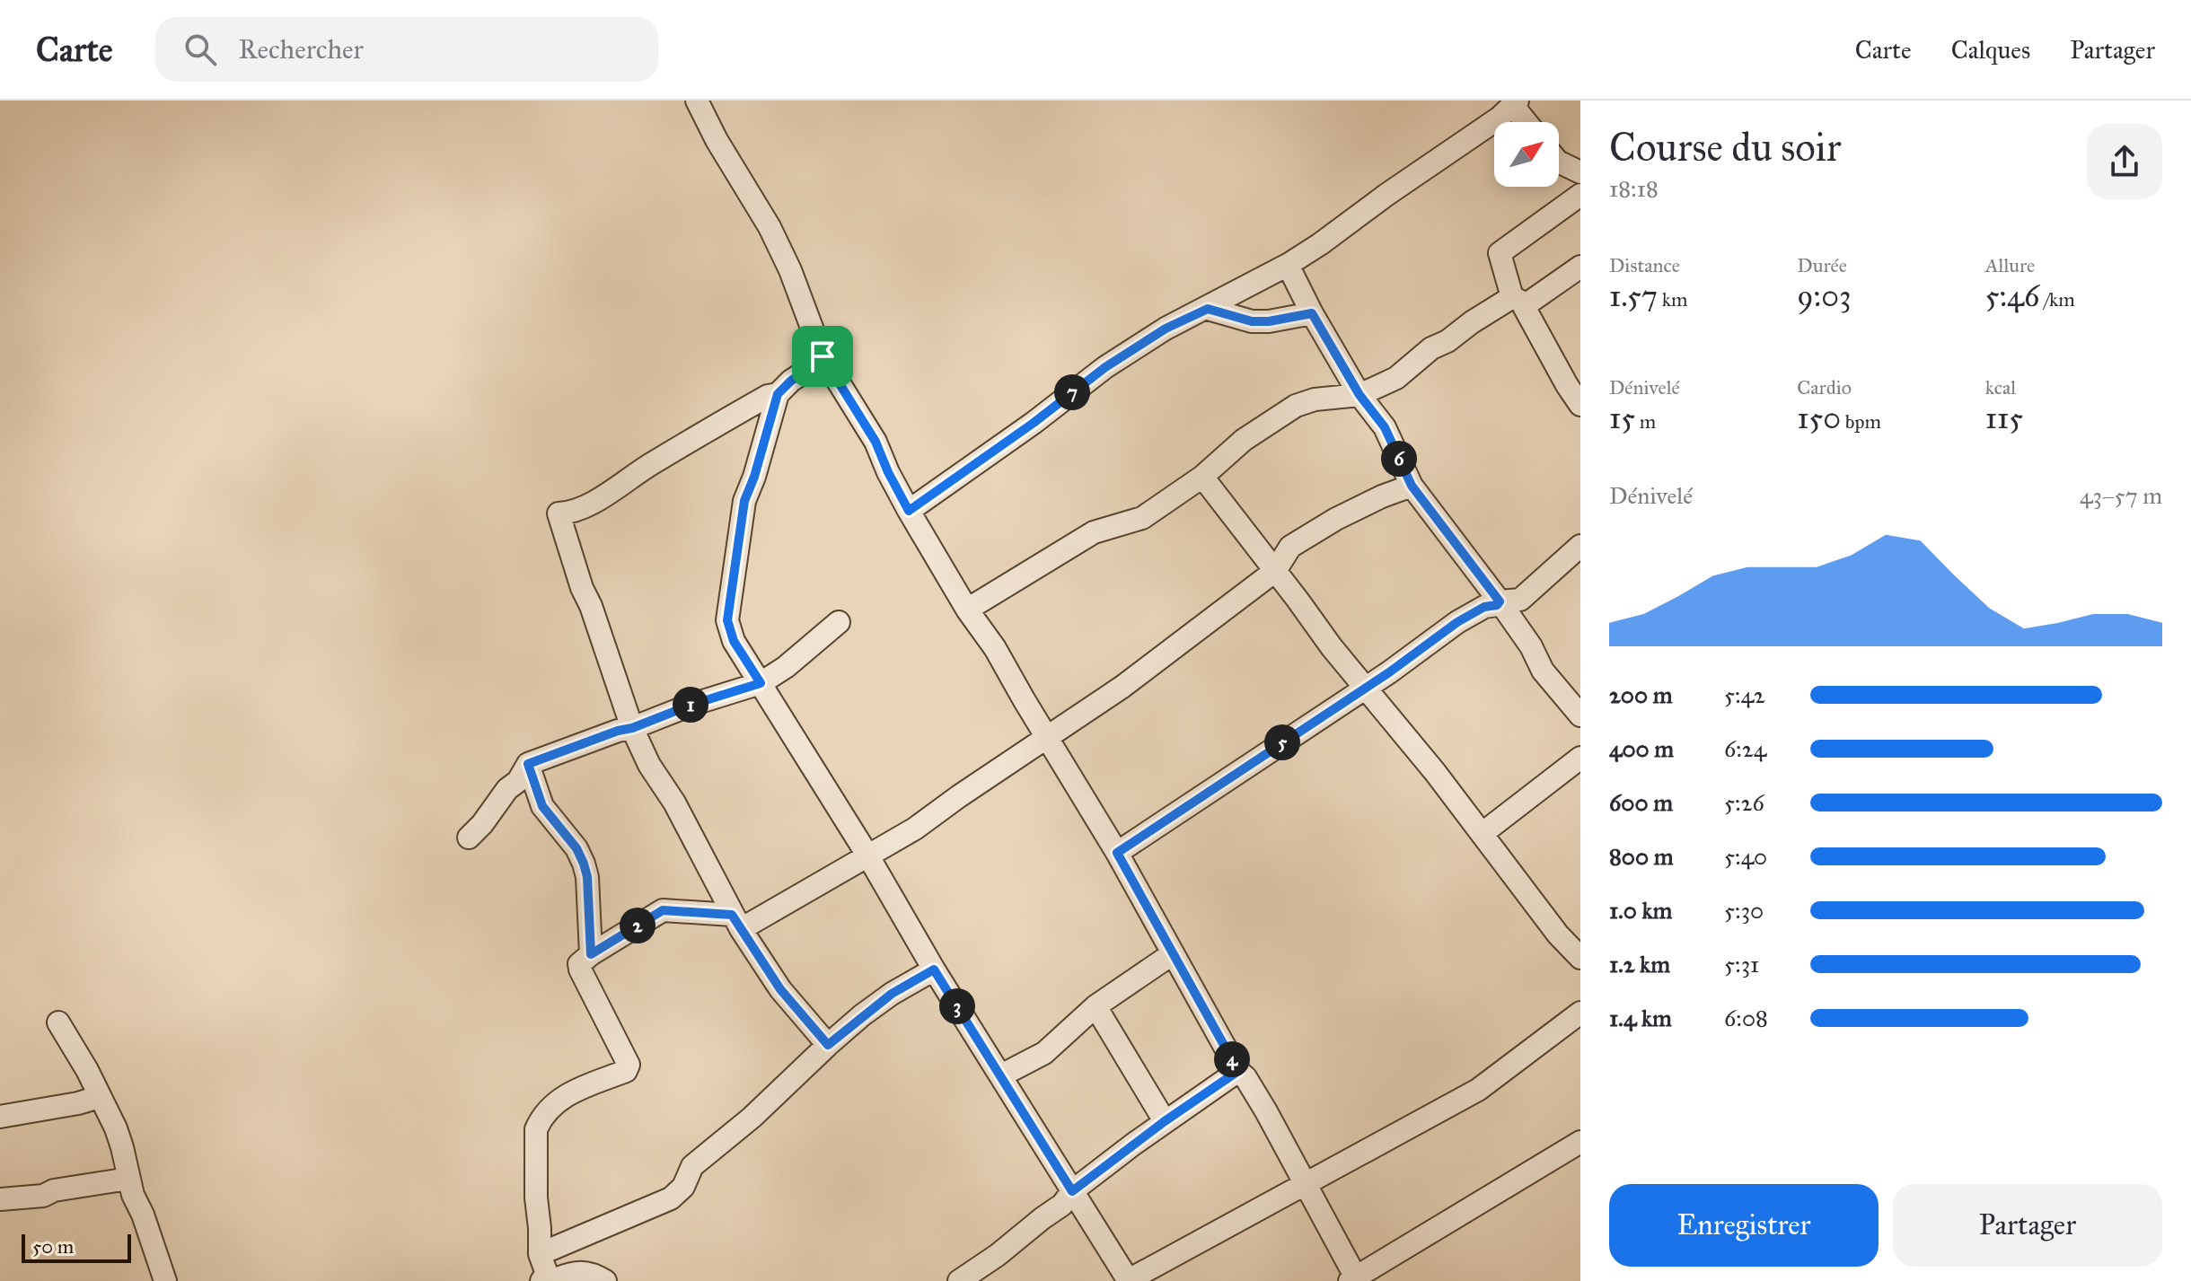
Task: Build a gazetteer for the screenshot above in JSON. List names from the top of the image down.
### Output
{
  "scale_bar": "50 m",
  "north": "top right",
  "page": {
    "header": "Carte",
    "search": "Rechercher",
    "nav": ["Carte", "Calques", "Partager"],
    "heading": ["Course du soir", "18:18"],
    "stats": [
      ["Distance", "1.57 km"],
      ["Durée", "9:03"],
      ["Allure", "5:46 /km"],
      ["Dénivelé", "15 m"],
      ["Cardio", "150 bpm"],
      ["kcal", "115"]
    ],
    "pins": [
      "7",
      "6",
      "1",
      "5",
      "2",
      "3",
      "4"
    ],
    "chart": ["Dénivelé", "43–57 m"],
    "list": [
      {
        "name": "200 m",
        "note": "5:42"
      },
      {
        "name": "400 m",
        "note": "6:24"
      },
      {
        "name": "600 m",
        "note": "5:26"
      },
      {
        "name": "800 m",
        "note": "5:40"
      },
      {
        "name": "1.0 km",
        "note": "5:30"
      },
      {
        "name": "1.2 km",
        "note": "5:31"
      },
      {
        "name": "1.4 km",
        "note": "6:08"
      }
    ],
    "buttons": ["Enregistrer", "Partager"],
    "scale": "50 m"
  }
}
